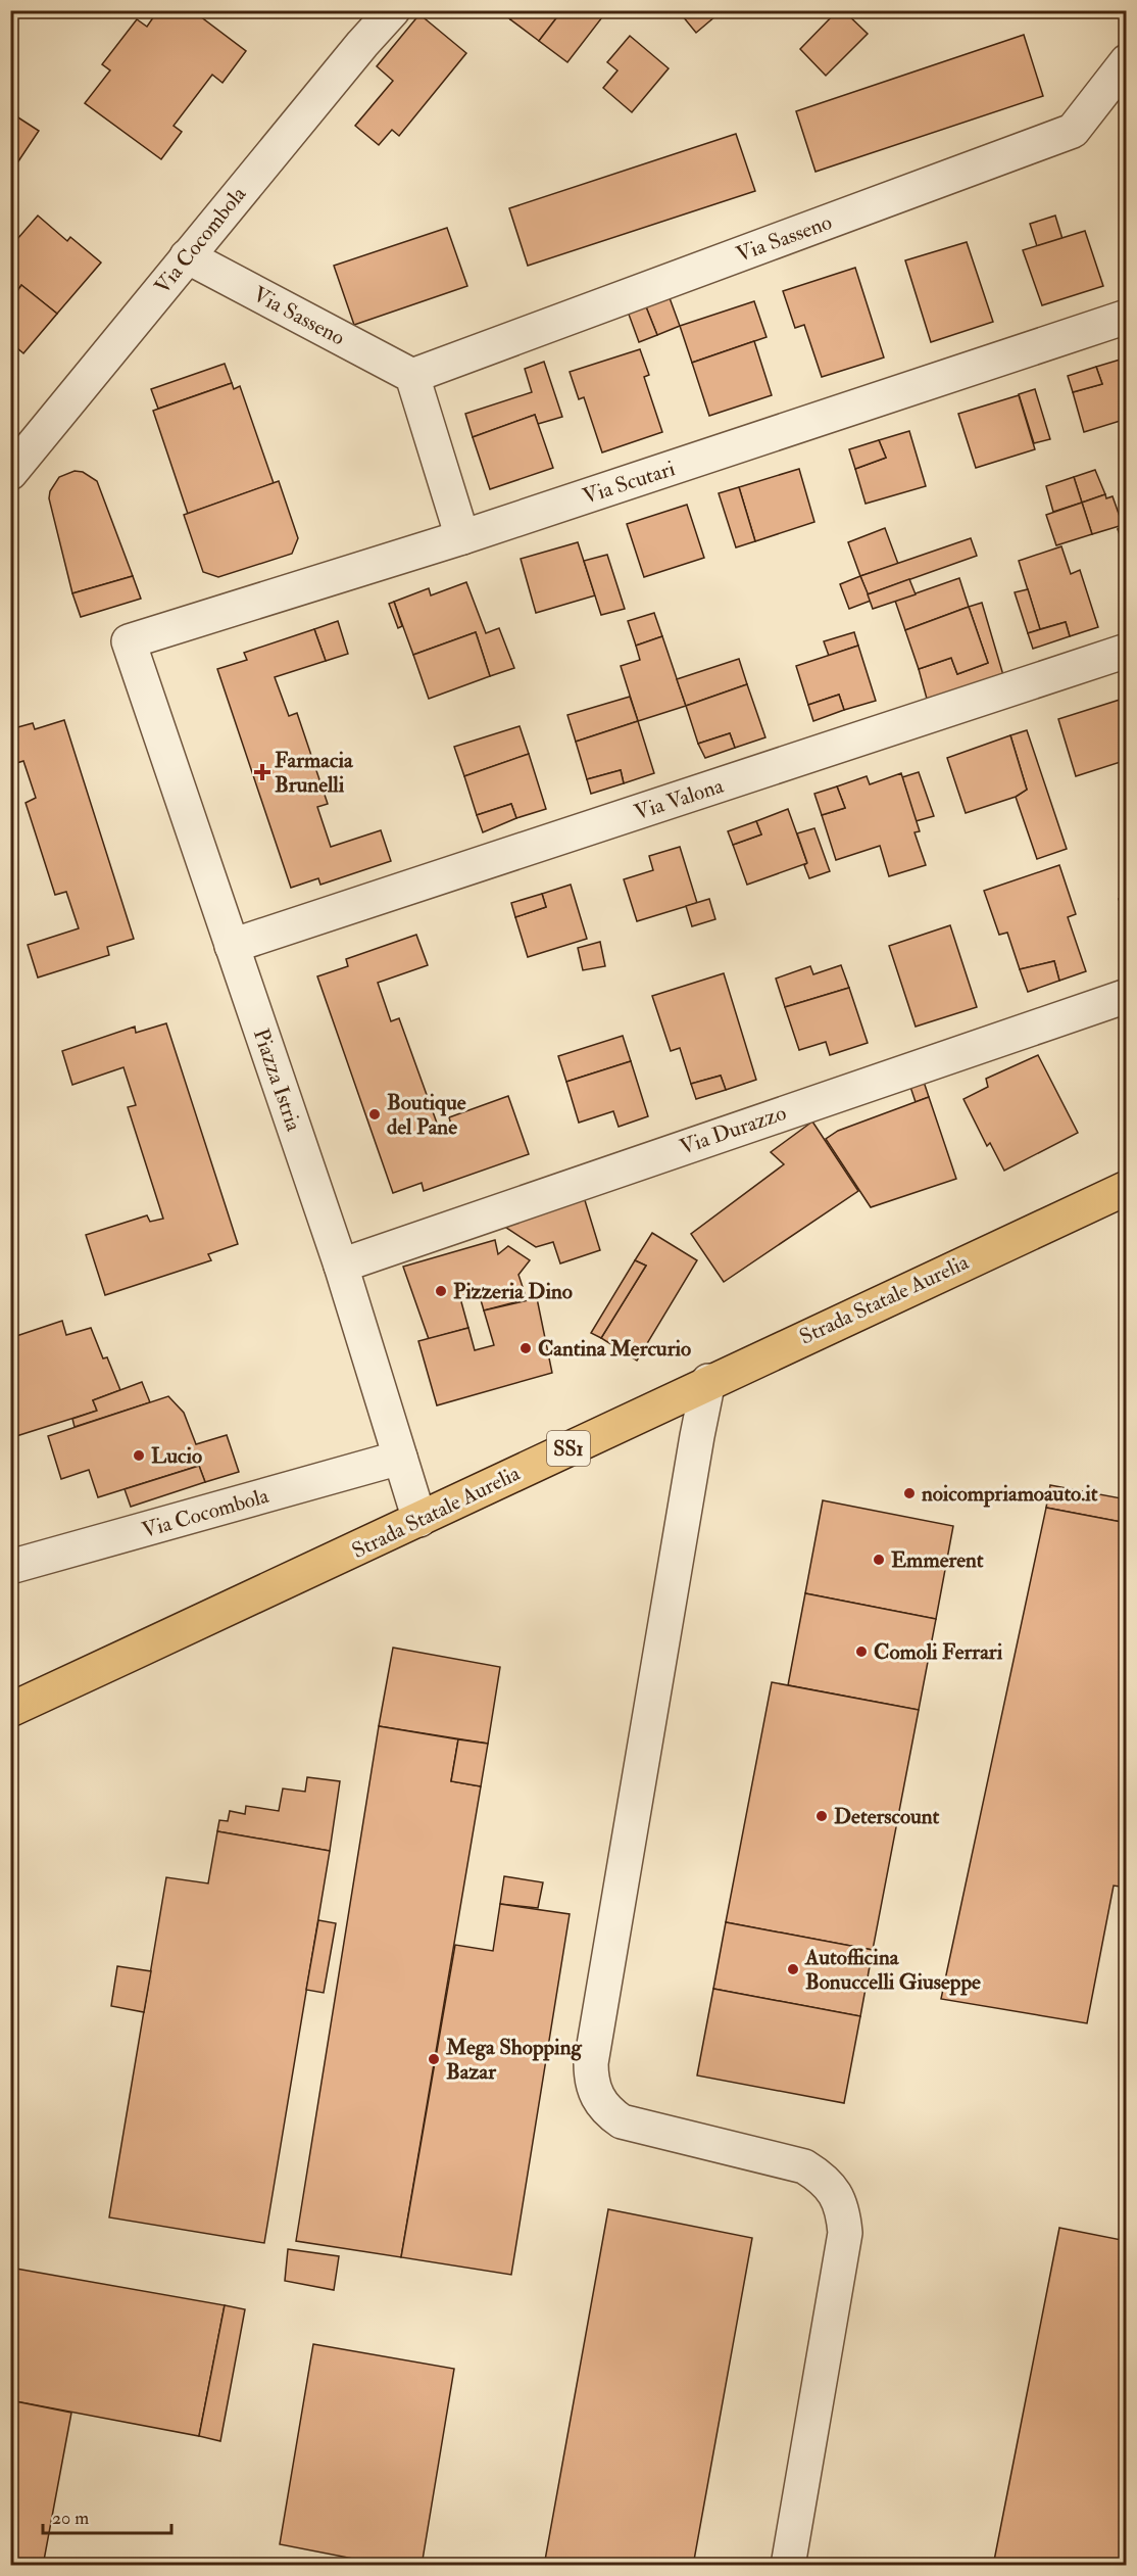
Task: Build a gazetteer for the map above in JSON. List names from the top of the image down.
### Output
{
  "streets": {
    "main road": ["Strada Statale Aurelia", "SS1"],
    "street": [
      "Via Sasseno",
      "Via Cocombola",
      "Via Scutari",
      "Via Valona",
      "Piazza Istria",
      "Via Durazzo"
    ]
  },
  "crossings": [
    ["Via Sasseno", "Via Cocombola"],
    ["Via Cocombola", "Piazza Istria"],
    ["Via Scutari", "Piazza Istria"],
    ["Via Valona", "Piazza Istria"],
    ["Piazza Istria", "Via Durazzo"],
    ["Piazza Istria", "Strada Statale Aurelia"]
  ],
  "places": {
    "health": ["Farmacia Brunelli"],
    "other": [
      "Boutique del Pane",
      "Pizzeria Dino",
      "Cantina Mercurio",
      "Lucio",
      "noicompriamoauto.it",
      "Emmerent",
      "Comoli Ferrari",
      "Deterscount",
      "Autofficina Bonuccelli Giuseppe",
      "Mega Shopping Bazar"
    ]
  },
  "scale_bar": "20 m"
}
